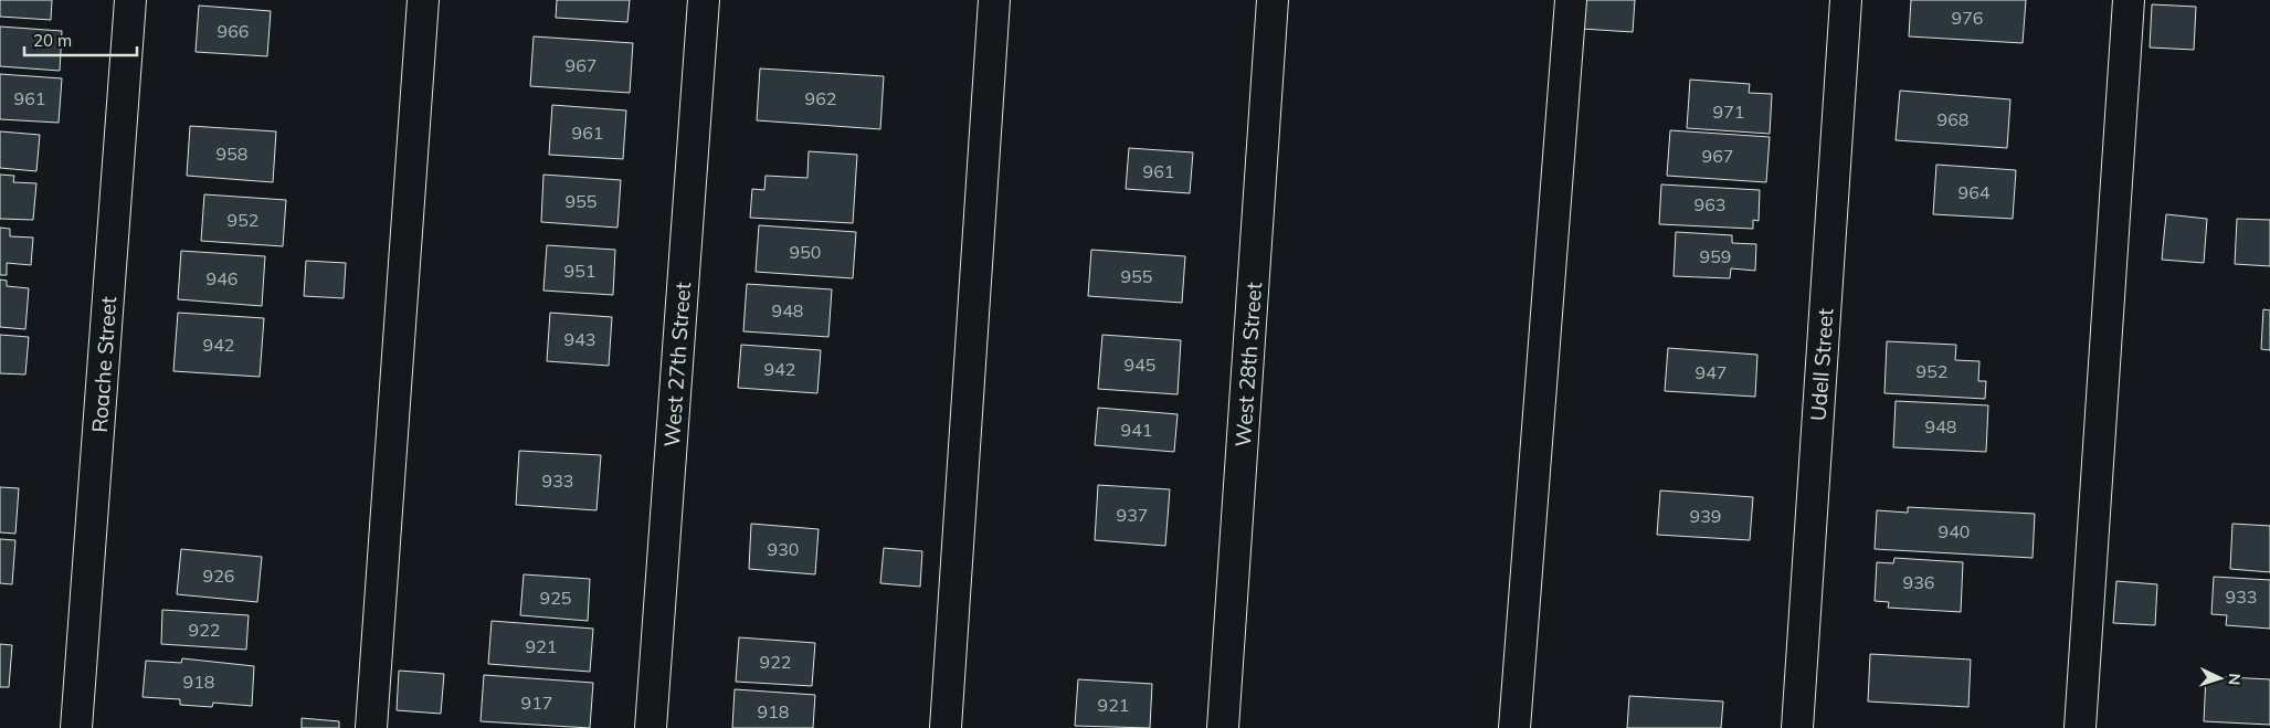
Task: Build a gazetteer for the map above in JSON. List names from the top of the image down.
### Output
{
  "streets": {
    "street": [
      "Roache Street",
      "West 27th Street",
      "West 28th Street",
      "Udell Street"
    ]
  },
  "house_numbers": [
    "976",
    "966",
    "967",
    "961",
    "962",
    "971",
    "968",
    "961",
    "958",
    "967",
    "961",
    "964",
    "955",
    "963",
    "952",
    "950",
    "959",
    "951",
    "955",
    "946",
    "948",
    "943",
    "942",
    "945",
    "942",
    "952",
    "947",
    "948",
    "941",
    "933",
    "937",
    "939",
    "940",
    "930",
    "926",
    "936",
    "933",
    "925",
    "922",
    "921",
    "922",
    "918",
    "917",
    "921",
    "918"
  ],
  "scale_bar": "20 m",
  "north": "right"
}
